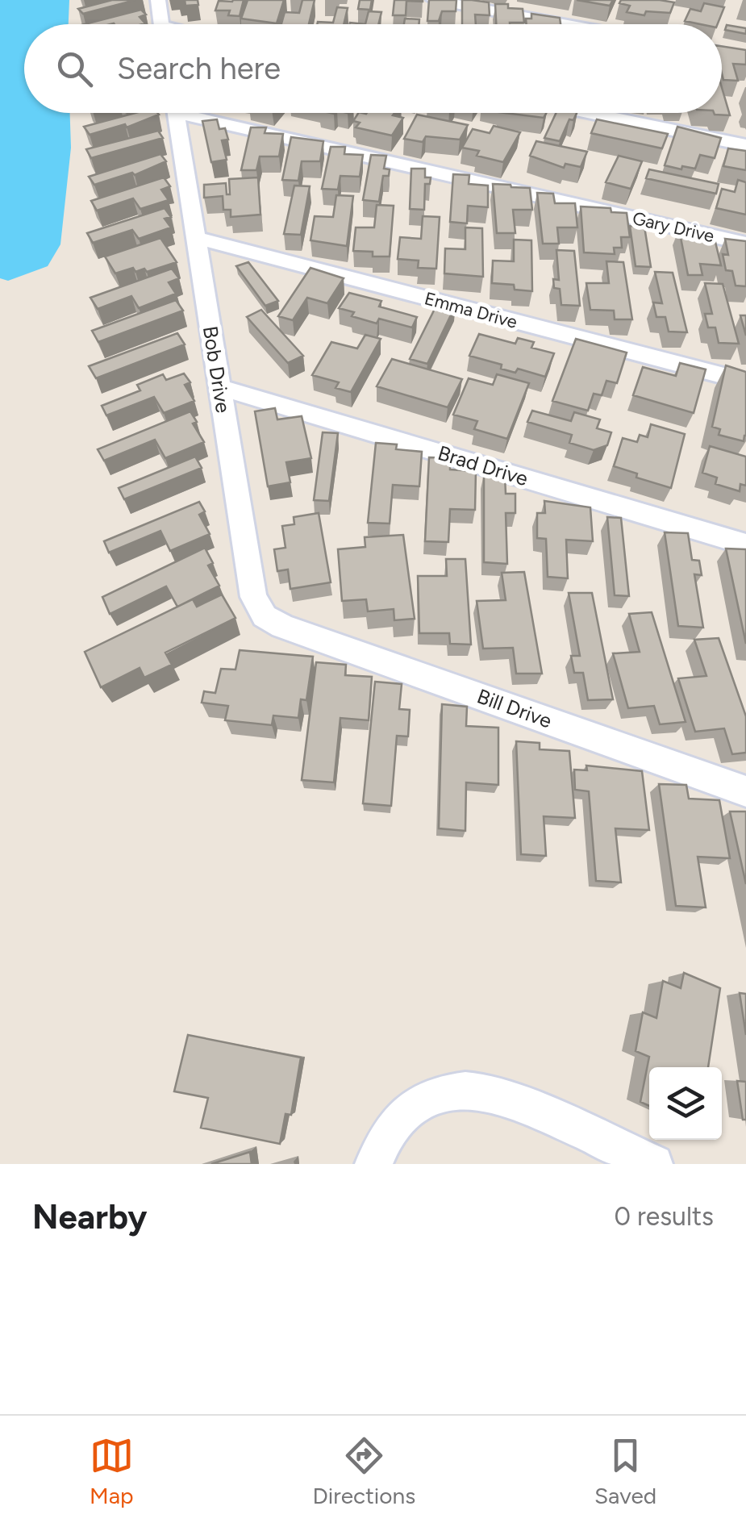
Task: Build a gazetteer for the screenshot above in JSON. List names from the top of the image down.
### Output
{
  "streets": {
    "street": [
      "Gary Drive",
      "Emma Drive",
      "Bob Drive",
      "Brad Drive",
      "Bill Drive"
    ]
  },
  "crossings": [
    ["Emma Drive", "Bob Drive"],
    ["Bob Drive", "Brad Drive"],
    ["Bob Drive", "Bill Drive"]
  ],
  "page": {
    "search": "Search here",
    "heading": ["Nearby", "0 results"],
    "nav": ["Map", "Directions", "Saved"]
  }
}
